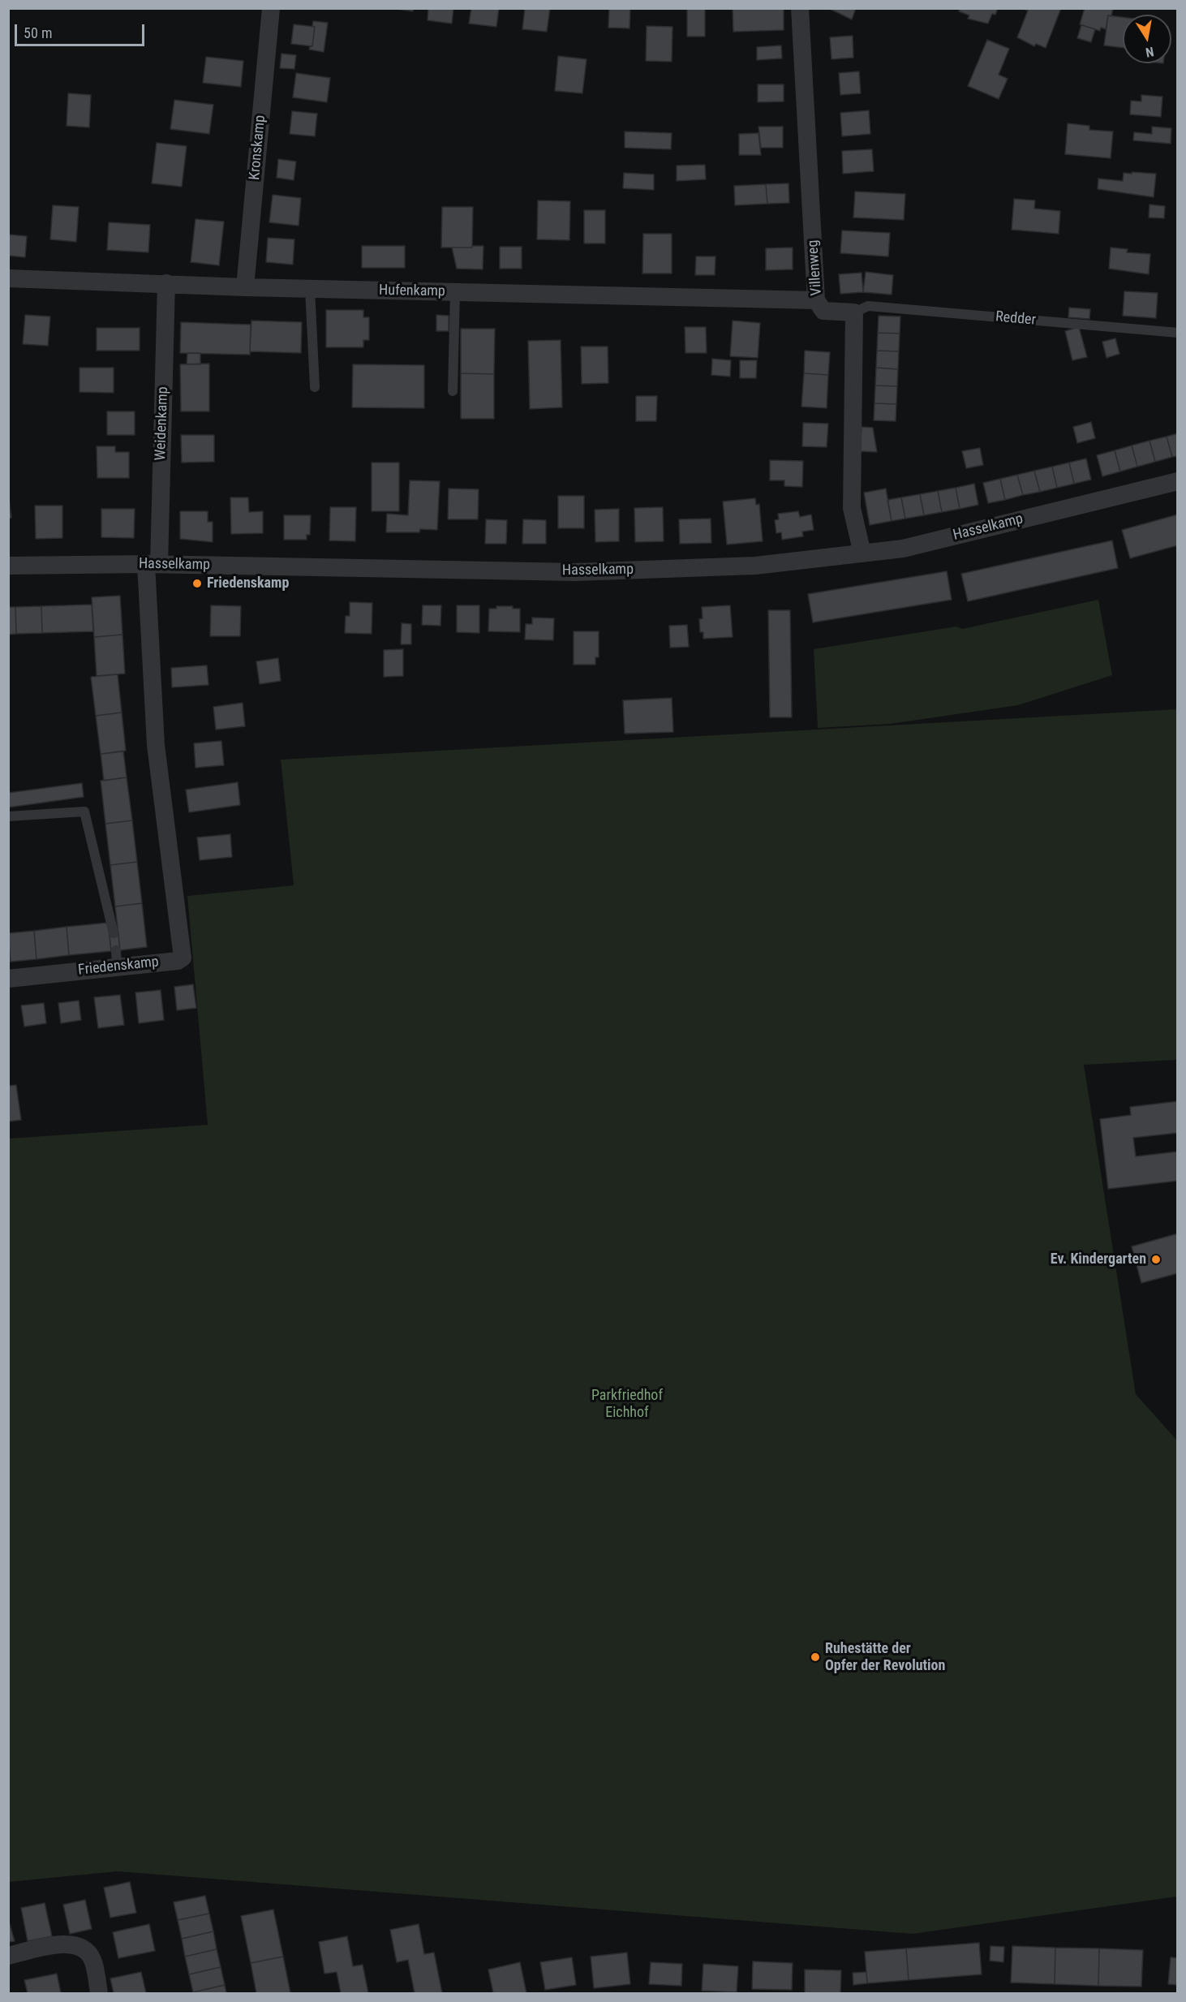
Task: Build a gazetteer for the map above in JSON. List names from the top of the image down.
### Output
{
  "streets": {
    "street": [
      "Kronskamp",
      "Villenweg",
      "Hufenkamp",
      "Weidenkamp",
      "Hasselkamp",
      "Friedenskamp"
    ],
    "lane": ["Redder"]
  },
  "crossings": [
    ["Kronskamp", "Hufenkamp"],
    ["Villenweg", "Hufenkamp"],
    ["Villenweg", "Redder"],
    ["Hufenkamp", "Weidenkamp"],
    ["Weidenkamp", "Hasselkamp"],
    ["Weidenkamp", "Friedenskamp"],
    ["Hasselkamp", "Friedenskamp"]
  ],
  "parks": ["Parkfriedhof Eichhof"],
  "places": ["Friedenskamp", "Ev. Kindergarten", "Ruhestätte der Opfer der Revolution"],
  "scale_bar": "50 m",
  "north": "bottom"
}
